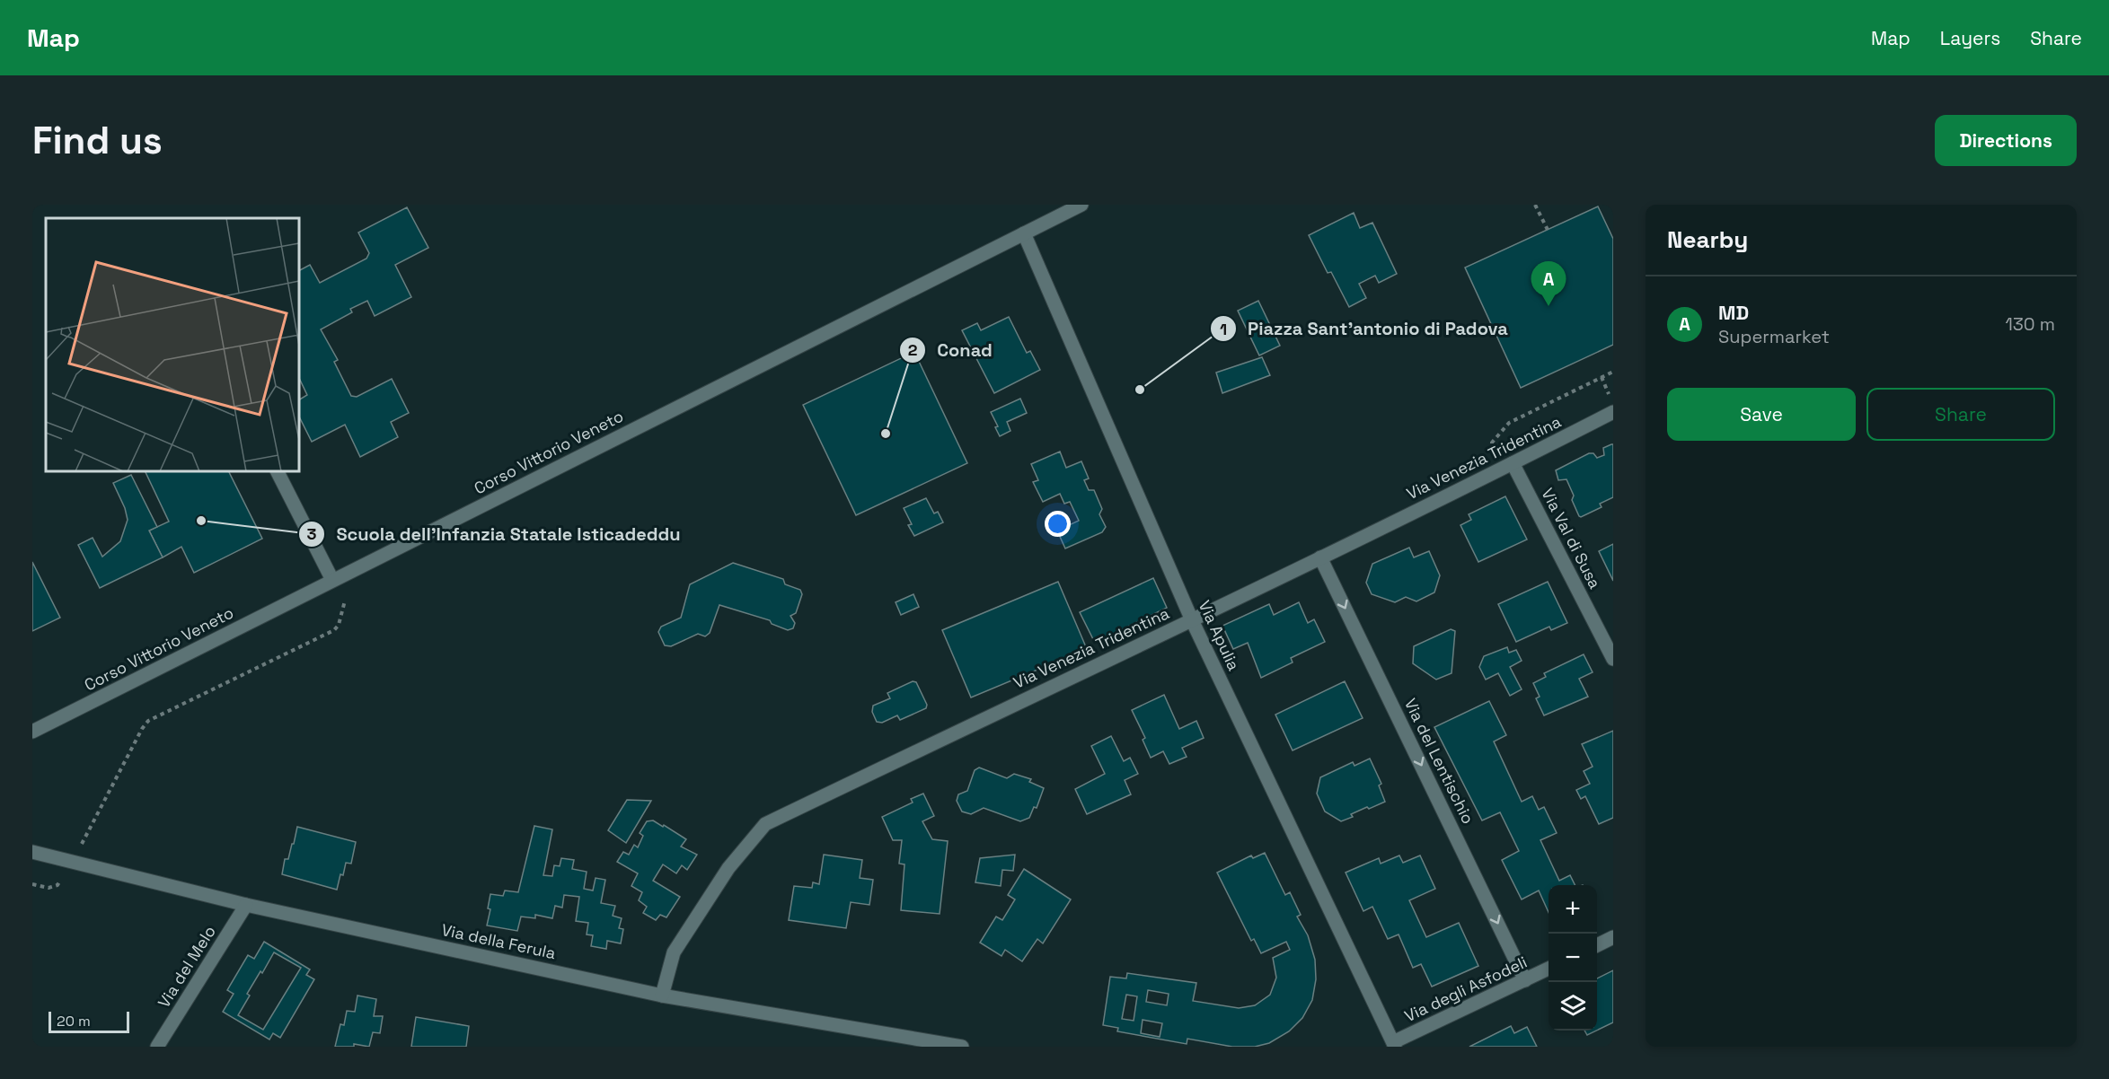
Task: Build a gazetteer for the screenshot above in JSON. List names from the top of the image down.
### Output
{
  "streets": {
    "street": [
      "Corso Vittorio Veneto",
      "Via Venezia Tridentina",
      "Via Val di Susa",
      "Via Apulia",
      "Via del Lentischio",
      "Via della Ferula",
      "Via del Melo",
      "Via degli Asfodeli"
    ]
  },
  "crossings": [
    ["Corso Vittorio Veneto", "Via Apulia"],
    ["Via Venezia Tridentina", "Via Val di Susa"],
    ["Via Venezia Tridentina", "Via Apulia"],
    ["Via Venezia Tridentina", "Via del Lentischio"],
    ["Via Venezia Tridentina", "Via della Ferula"],
    ["Via Apulia", "Via degli Asfodeli"],
    ["Via del Lentischio", "Via degli Asfodeli"],
    ["Via della Ferula", "Via del Melo"]
  ],
  "one_way": ["Via del Lentischio"],
  "places": ["Piazza Sant'antonio di Padova", "Conad", "Scuola dell'Infanzia Statale Isticadeddu"],
  "scale_bar": "20 m",
  "page": {
    "header": "Map",
    "nav": ["Map", "Layers", "Share"],
    "buttons": [
      "Directions",
      ["Save", "Share"]
    ],
    "title": "Find us",
    "heading": "Nearby",
    "pins": "A",
    "list": [
      {
        "mark": "A",
        "name": "MD",
        "note": "Supermarket",
        "value": "130 m"
      }
    ],
    "map_buttons": ["+", "−"],
    "scale": "20 m"
  }
}
